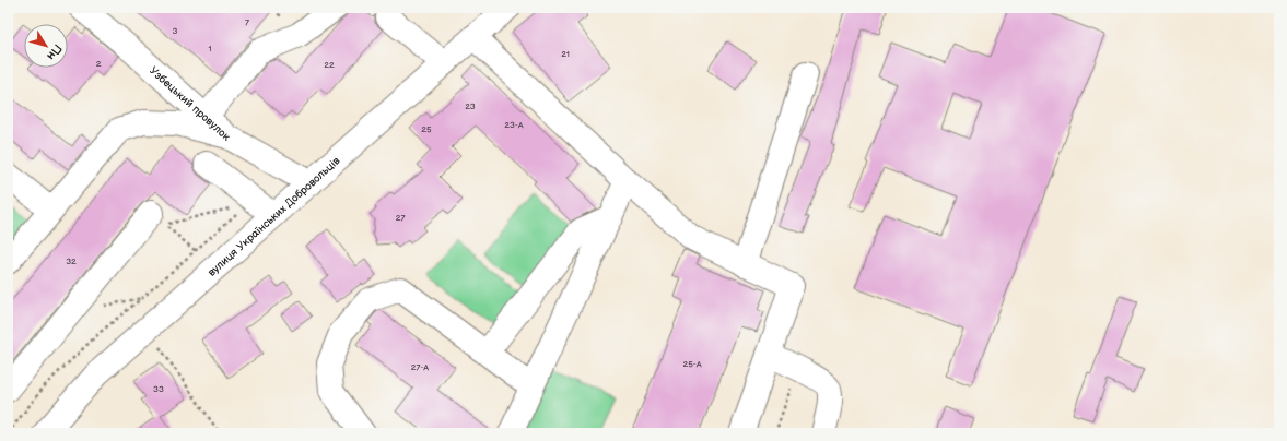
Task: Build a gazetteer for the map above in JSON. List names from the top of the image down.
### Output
{
  "streets": {
    "street": ["Узбецький провулок", "вулиця Українських Добровольців"]
  },
  "crossings": [
    ["Узбецький провулок", "вулиця Українських Добровольців"]
  ],
  "house_numbers": [
    "7",
    "3",
    "1",
    "21",
    "2",
    "22",
    "23",
    "23-А",
    "25",
    "27",
    "32",
    "25-А",
    "27-А",
    "33"
  ],
  "north": "bottom right"
}
